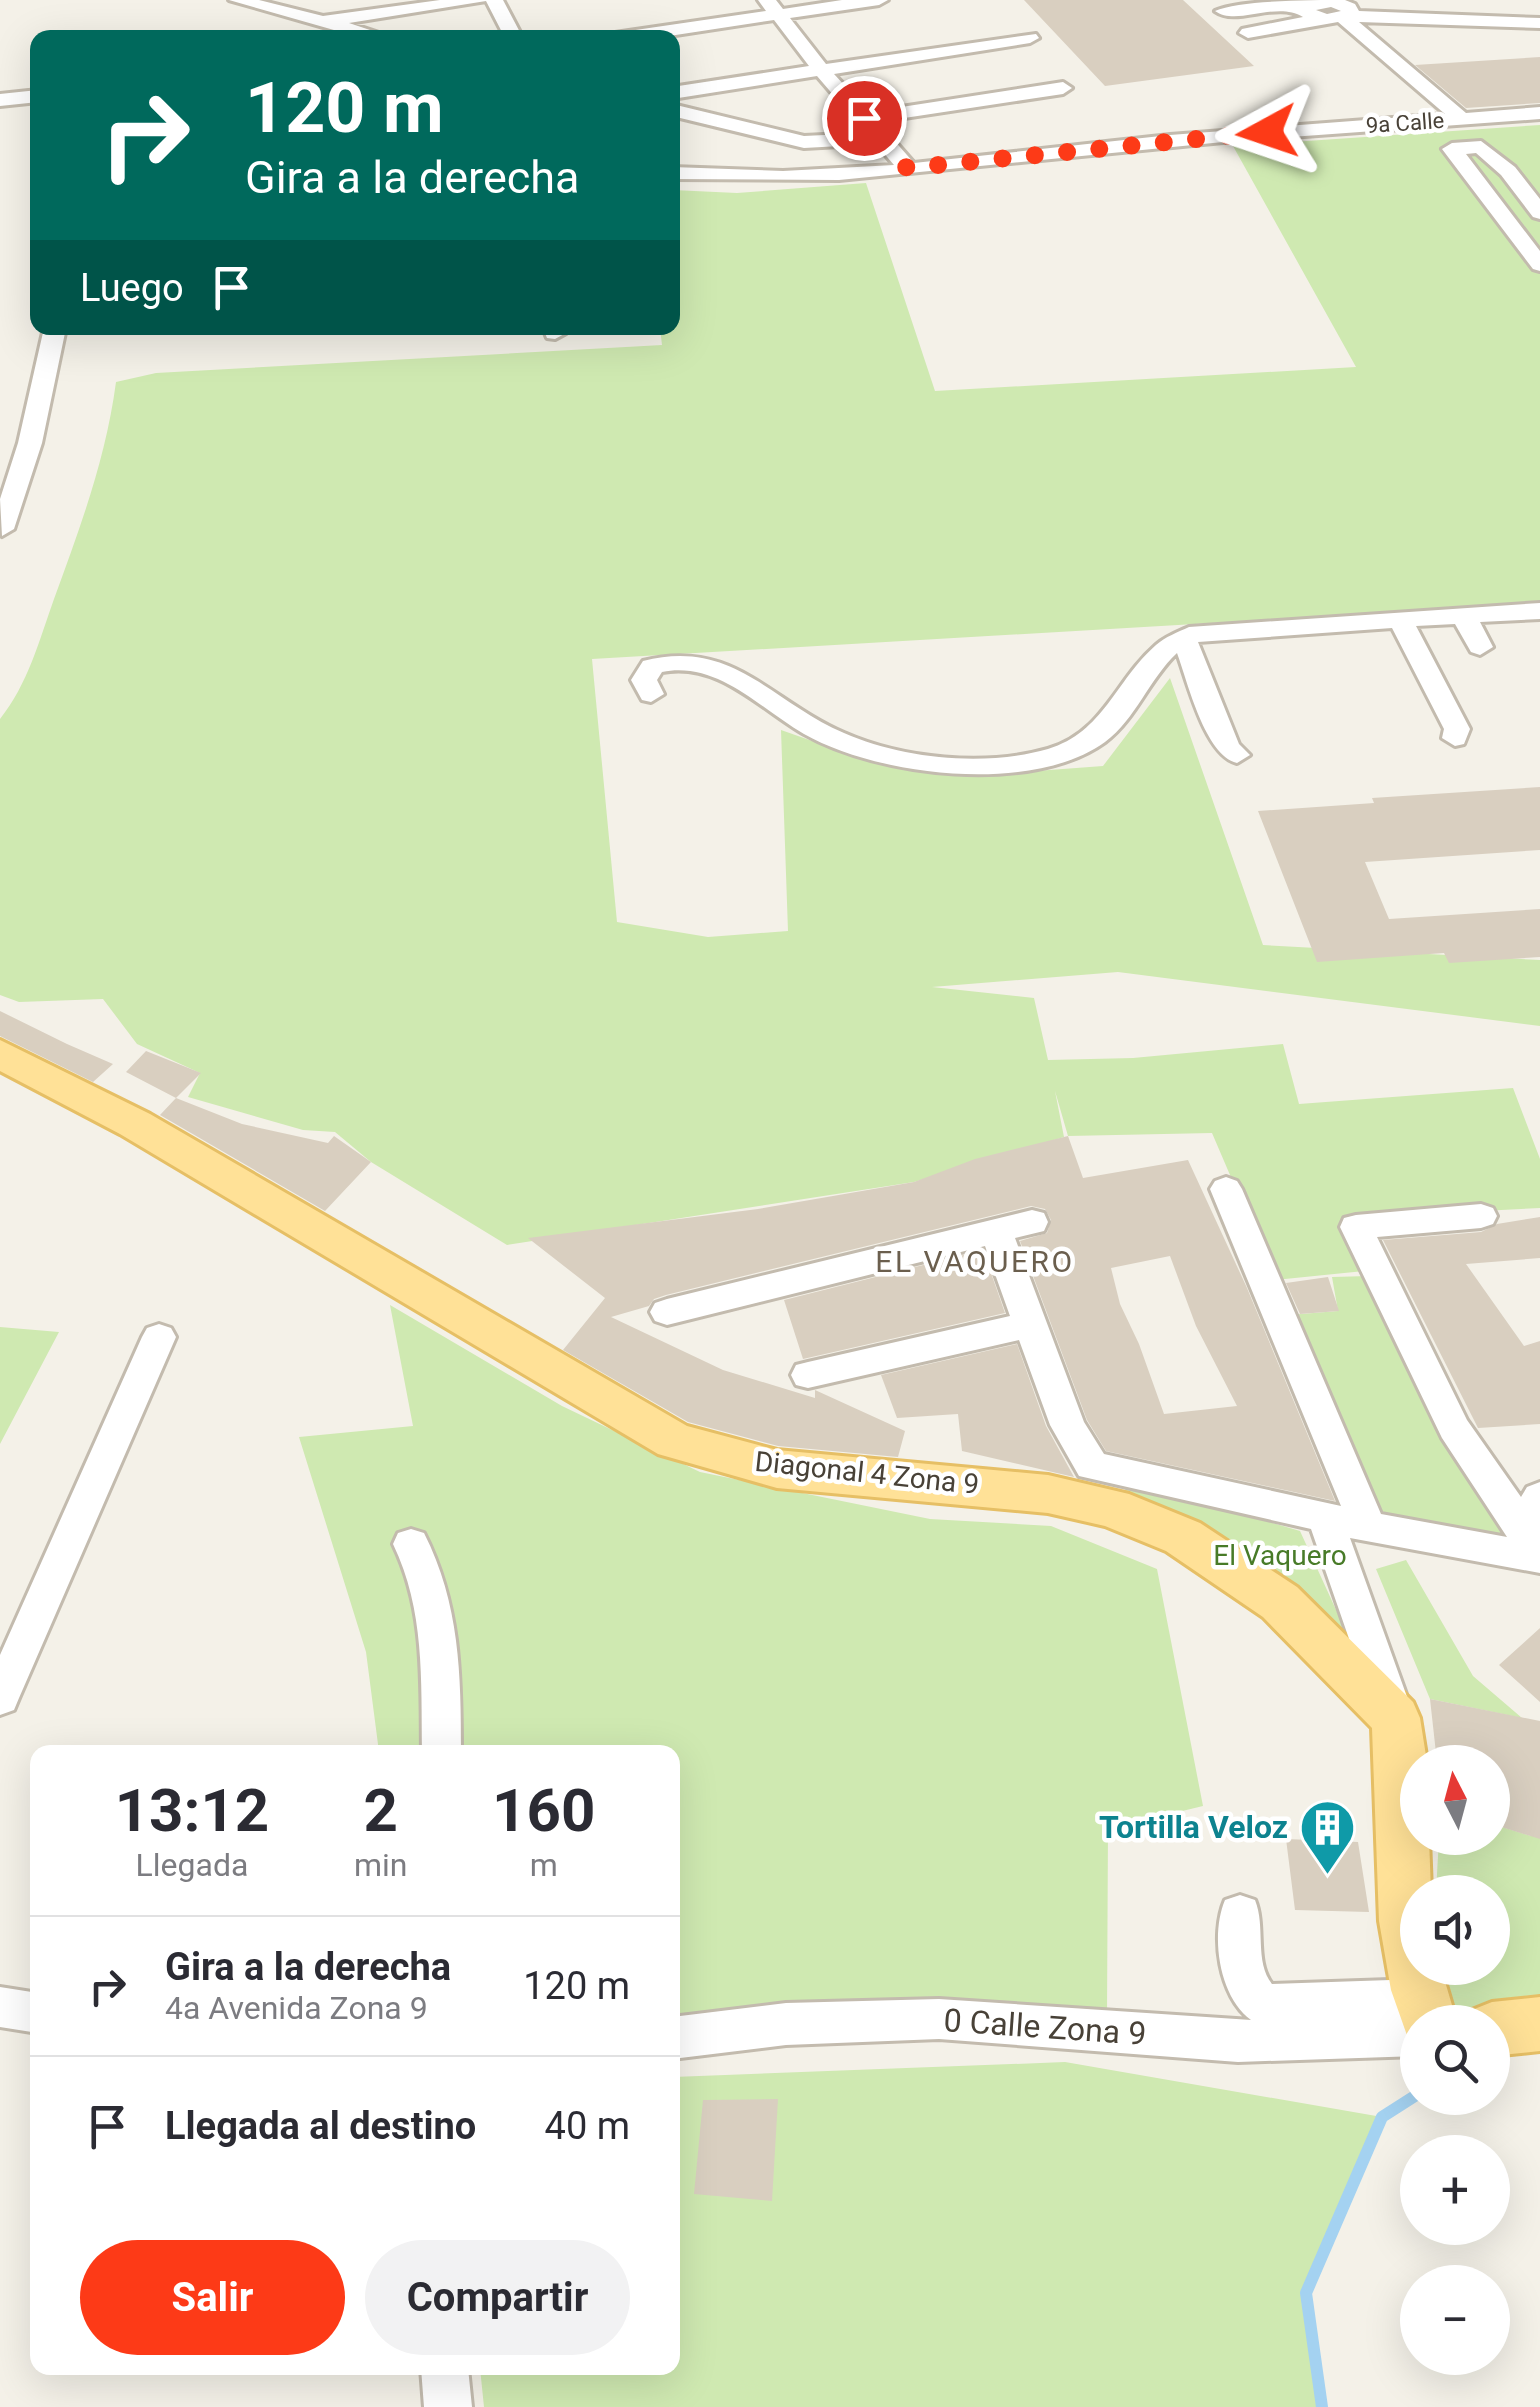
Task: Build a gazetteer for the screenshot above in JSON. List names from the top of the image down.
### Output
{
  "streets": {
    "main road": ["Diagonal 4 Zona 9"],
    "street": ["9a Calle", "0 Calle Zona 9"]
  },
  "districts": ["EL VAQUERO"],
  "parks": ["El Vaquero"],
  "places": {
    "building": ["Tortilla Veloz"]
  },
  "north": "top",
  "page": {
    "turn": ["120 m", "Gira a la derecha"],
    "then": "Luego",
    "map_buttons": ["+", "−"],
    "eta": [
      "13:12",
      "Llegada",
      "2",
      "min",
      "160",
      "m"
    ],
    "list": [
      {
        "name": "Gira a la derecha",
        "note": "4a Avenida Zona 9",
        "value": "120 m"
      },
      {
        "name": "Llegada al destino",
        "value": "40 m"
      }
    ],
    "buttons": ["Salir", "Compartir"]
  }
}
